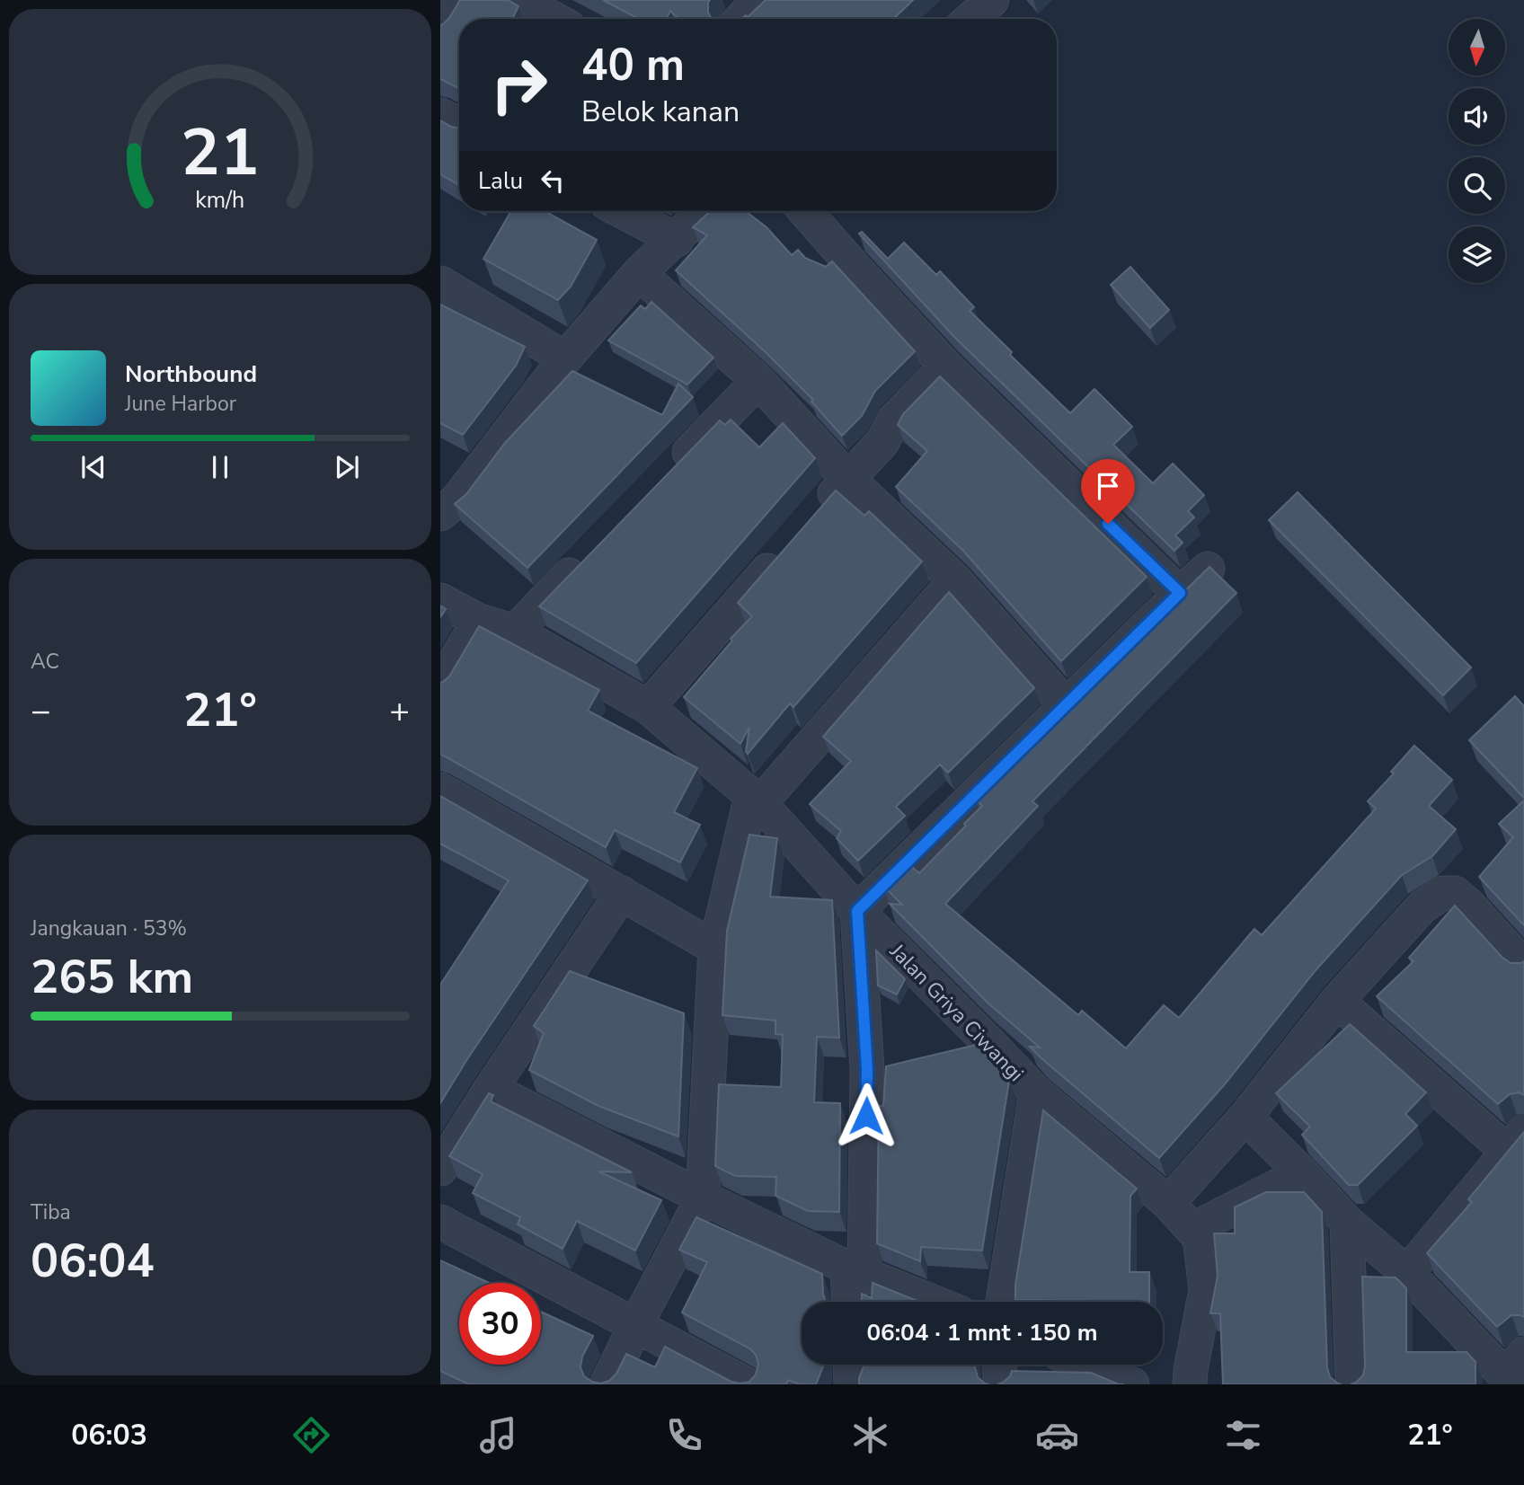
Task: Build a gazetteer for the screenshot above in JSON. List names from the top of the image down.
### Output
{
  "streets": {
    "street": ["Jalan Griya Ciwangi"]
  },
  "north": "bottom",
  "page": {
    "turn": ["40 m", "Belok kanan"],
    "then": "Lalu",
    "song": ["Northbound", "June Harbor"],
    "tile": [
      "AC",
      ["Jangkauan · 53%", "265 km"],
      ["Tiba", "06:04"]
    ],
    "heat": ["−", "21°", "+"],
    "limit": "30",
    "trip": "06:04 · 1 mnt · 150 m",
    "tabs": ["06:03", "21°"],
    "gauge": ["21", "km/h"]
  }
}
